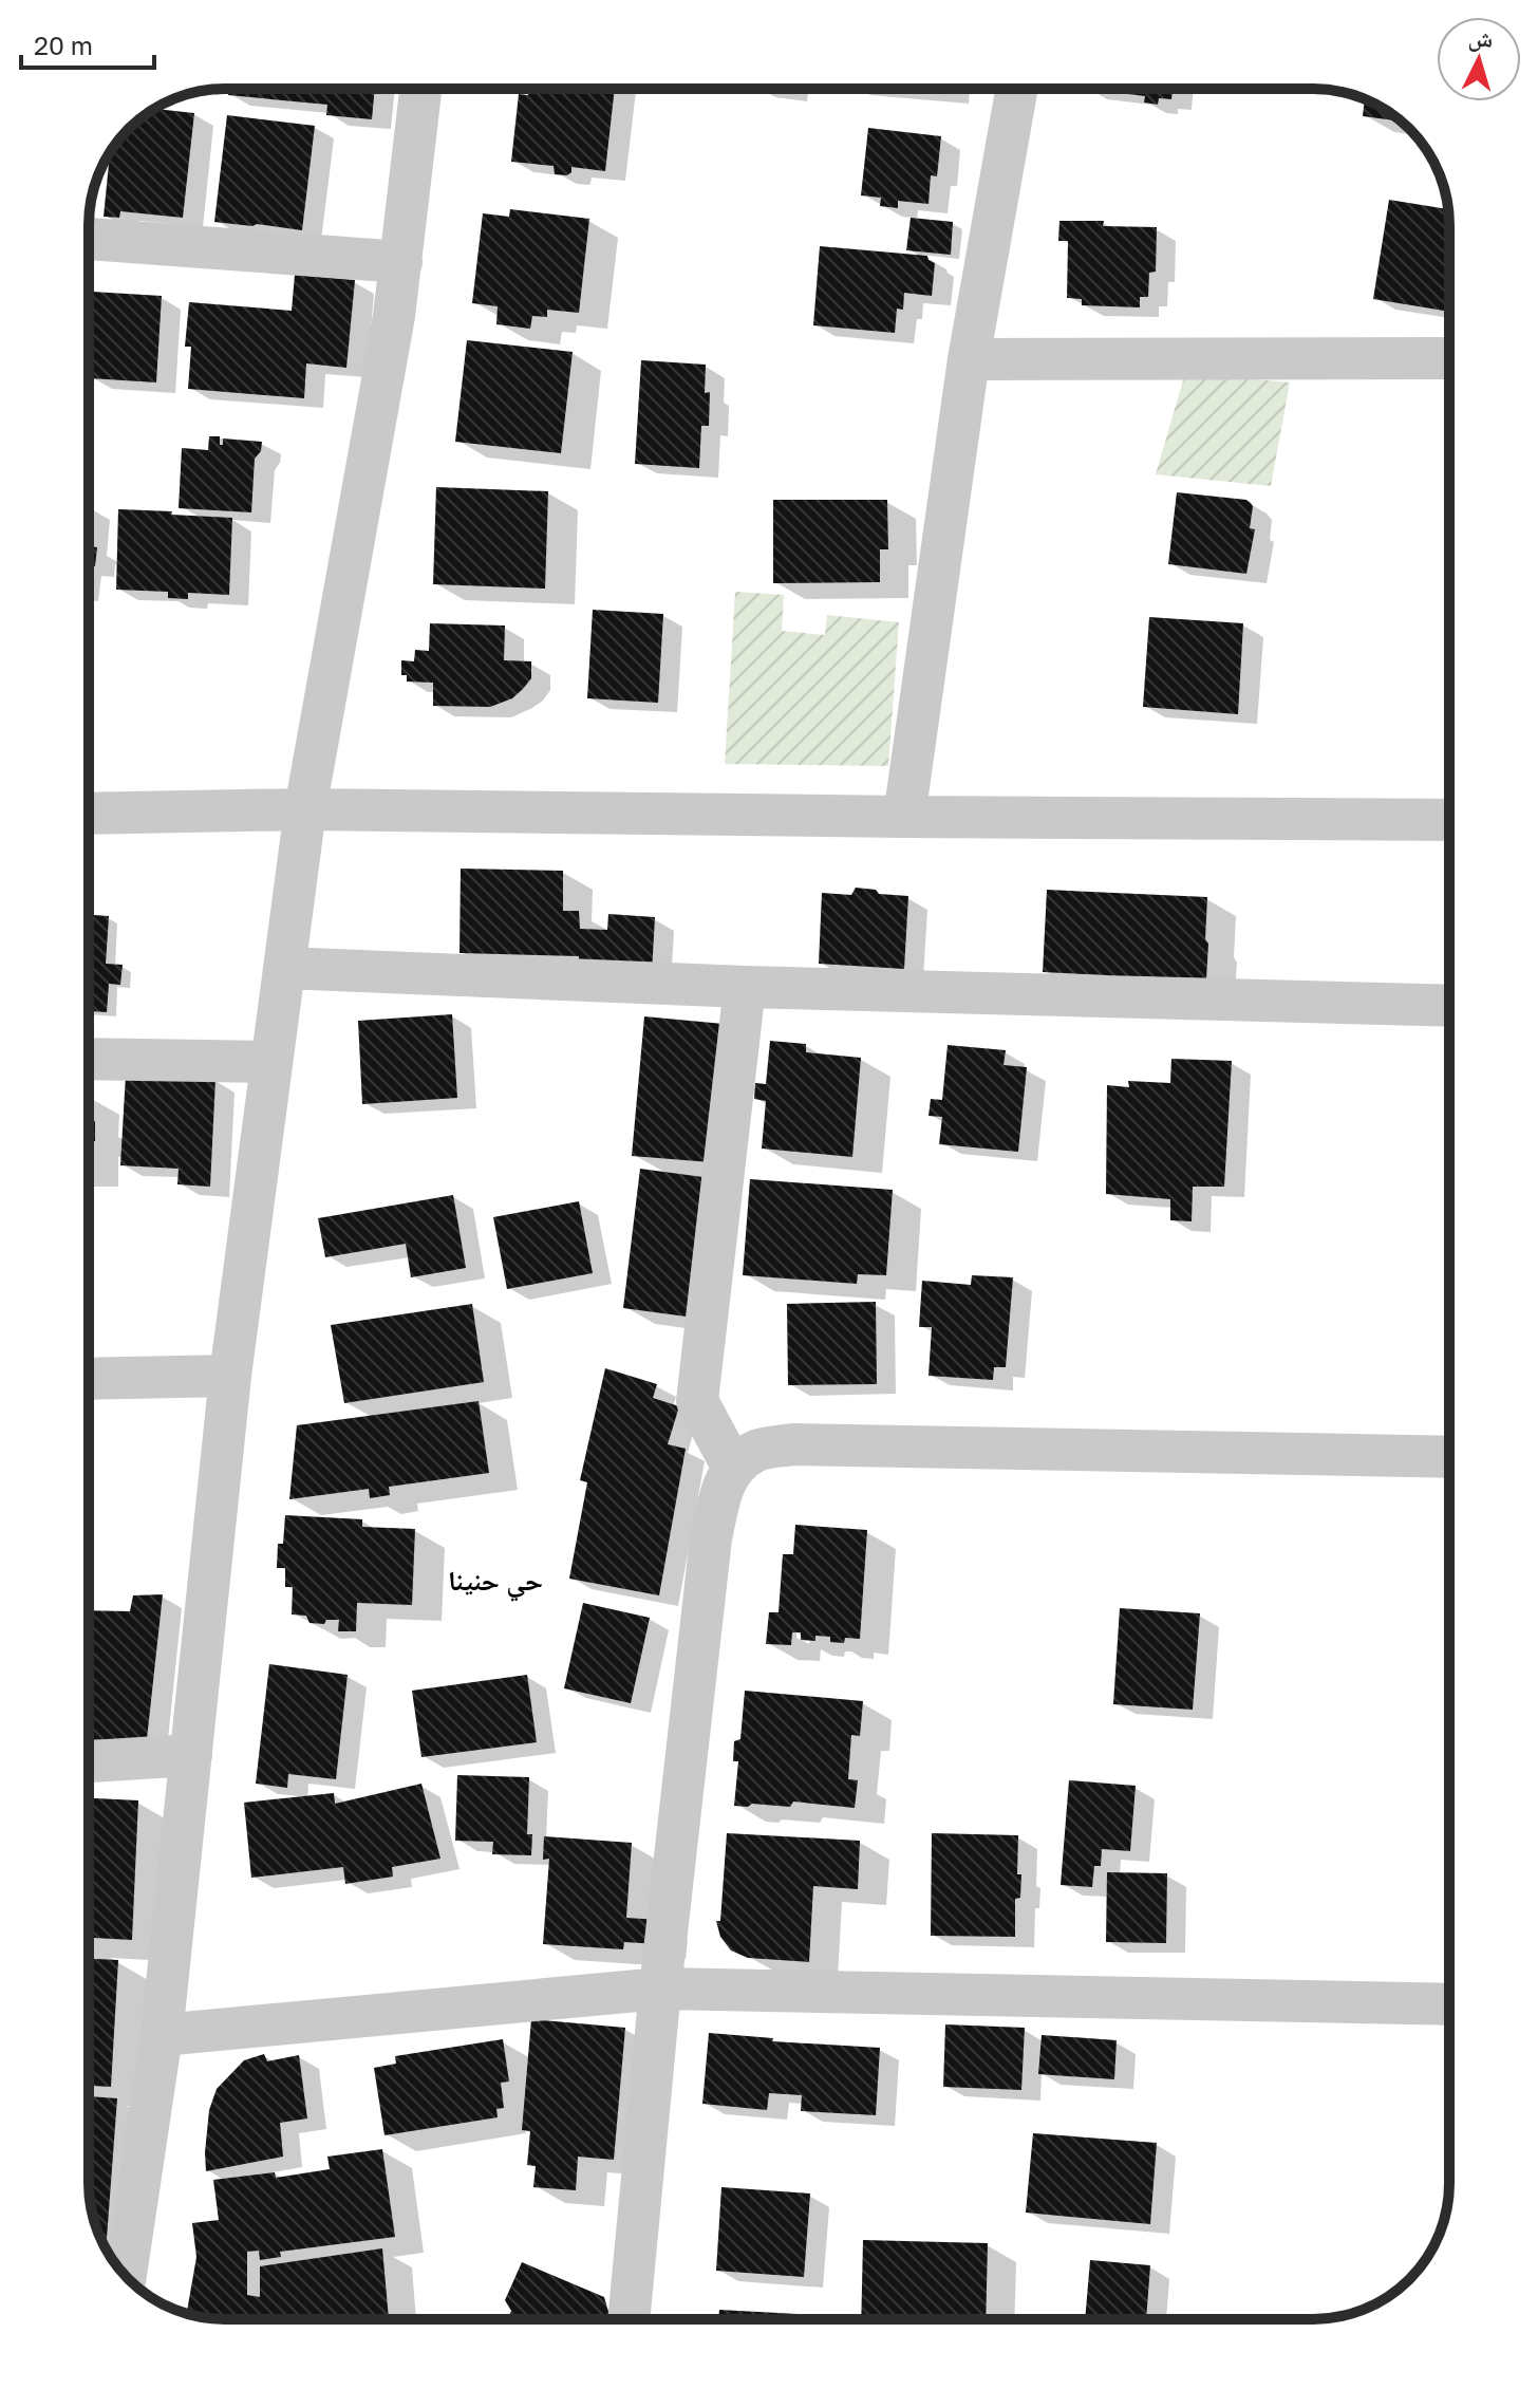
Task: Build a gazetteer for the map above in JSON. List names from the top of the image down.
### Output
{
  "districts": ["حي حنينا"],
  "scale_bar": "20 m",
  "north": "top"
}
